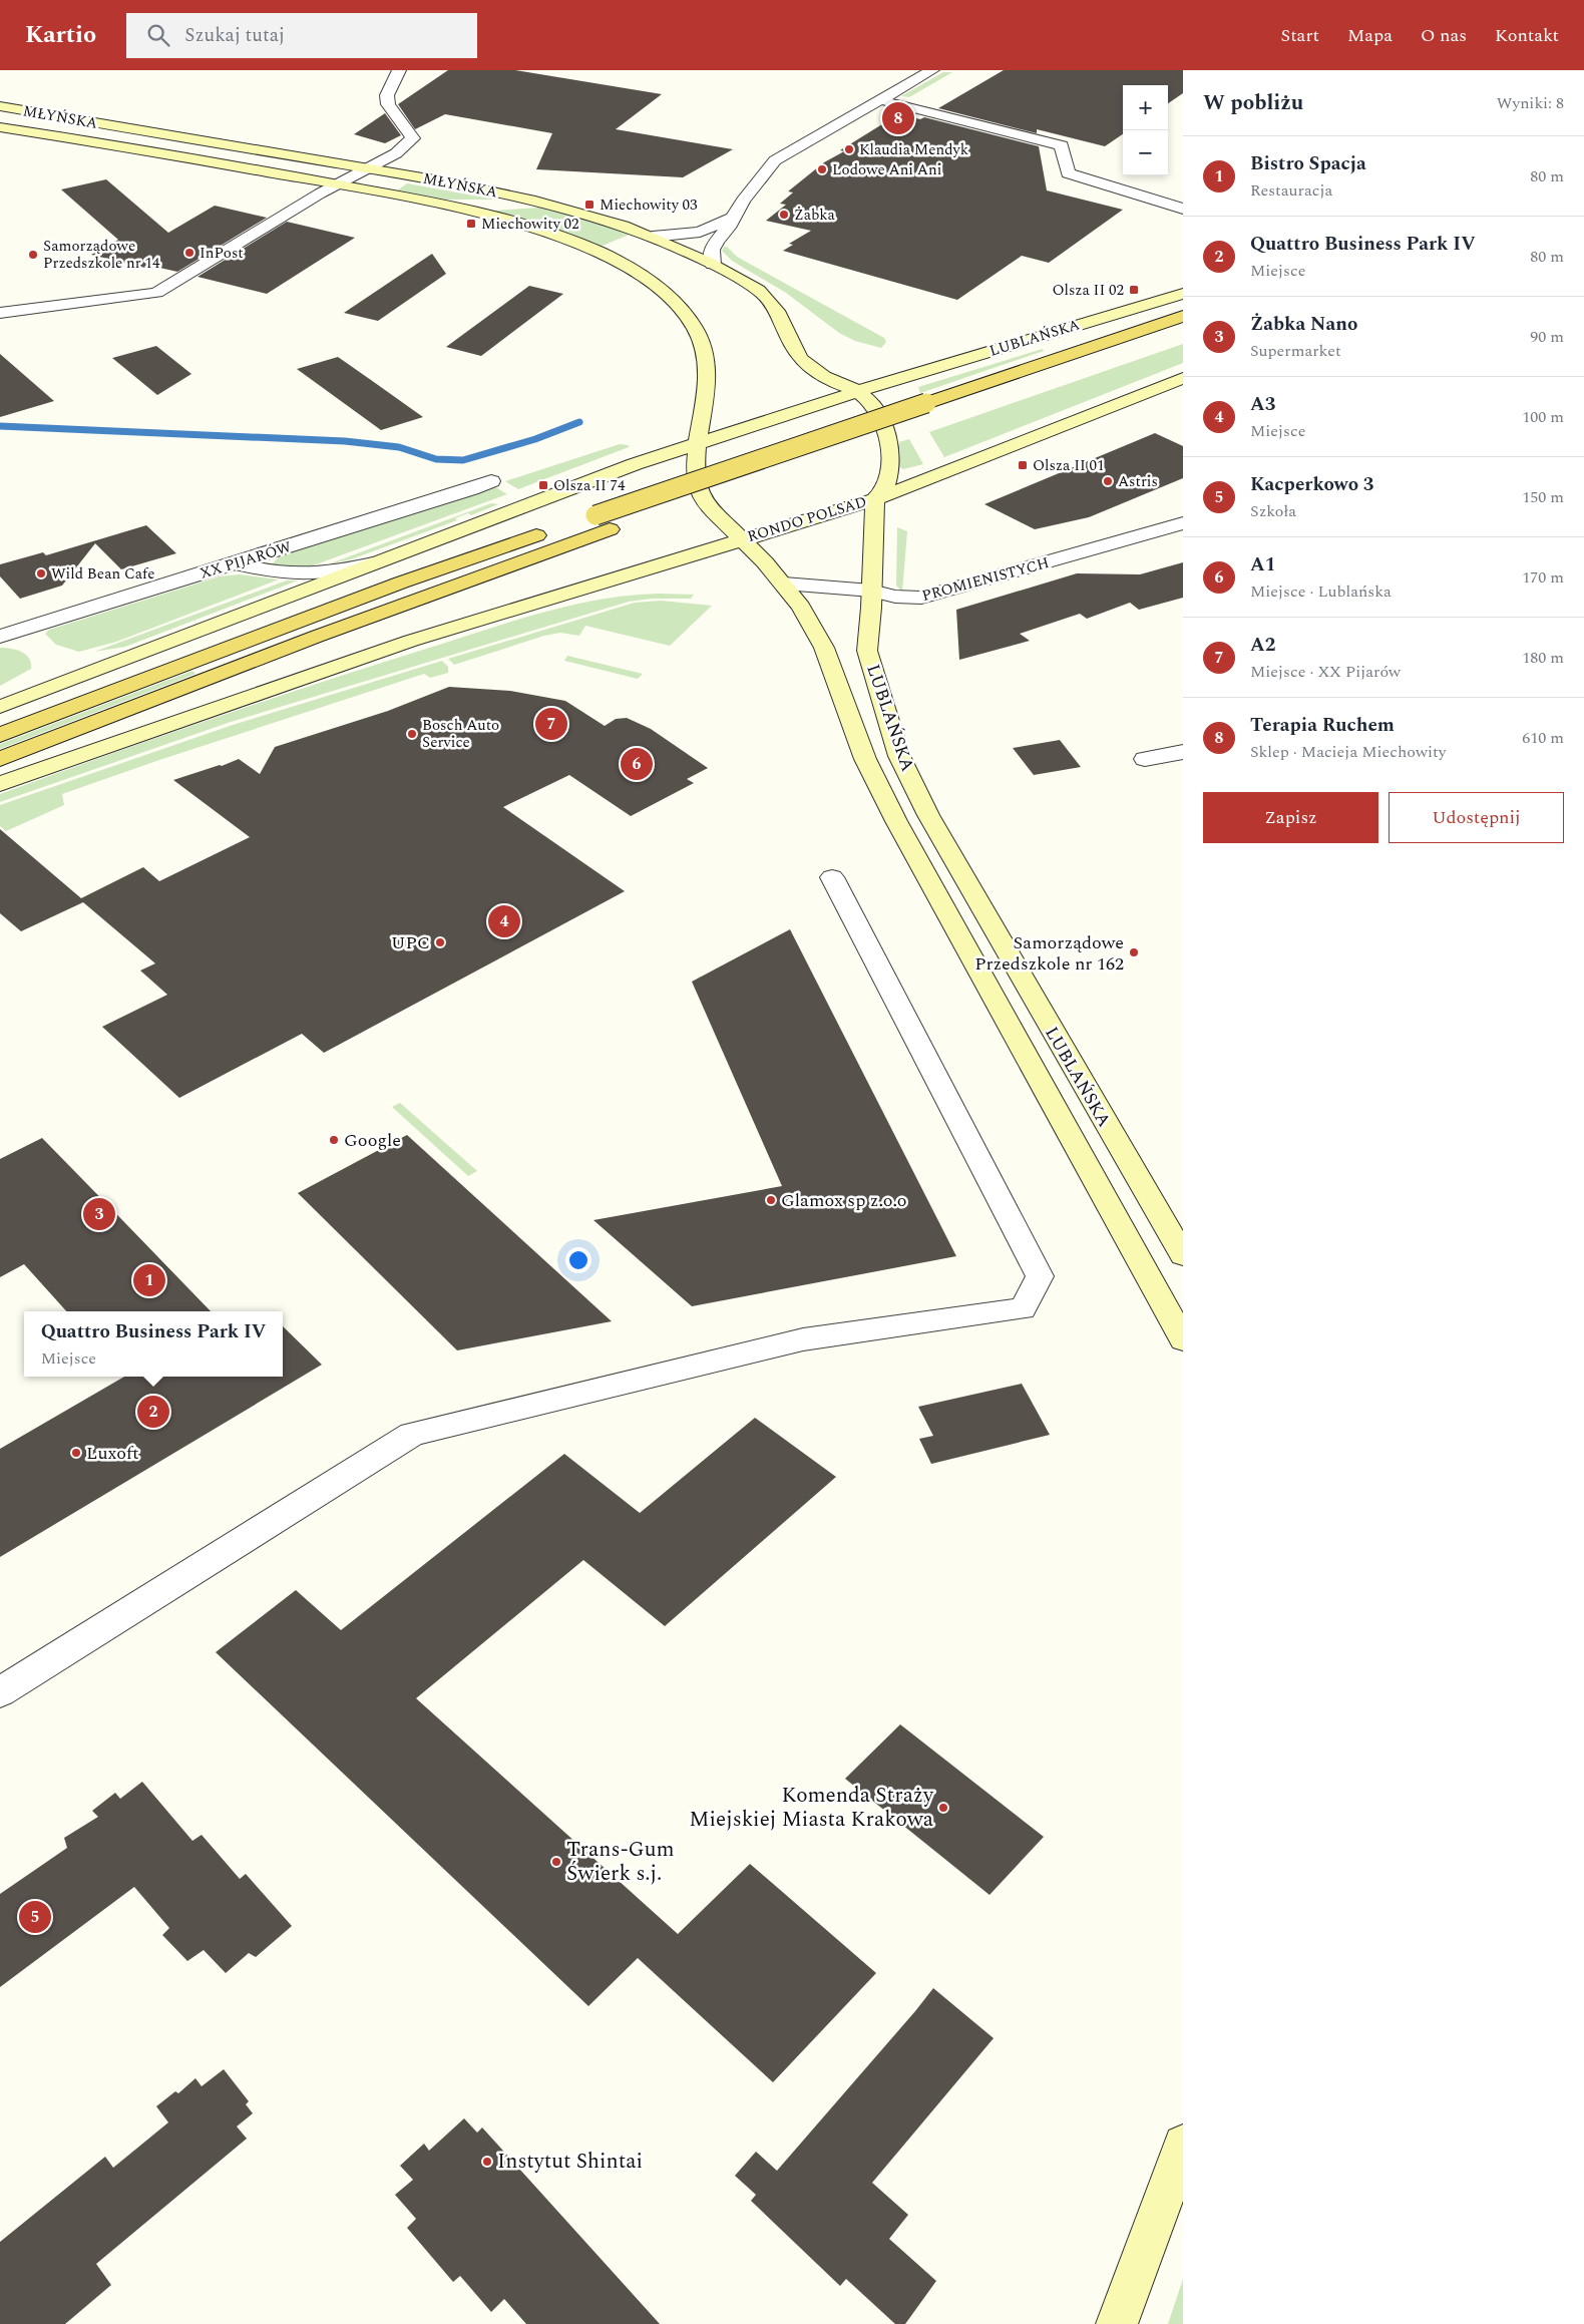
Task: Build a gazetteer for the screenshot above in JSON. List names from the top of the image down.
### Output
{
  "streets": {
    "main road": ["MŁYŃSKA", "LUBLAŃSKA", "RONDO POLSAD"],
    "street": ["XX PIJARÓW", "PROMIENISTYCH"]
  },
  "crossings": [
    ["MŁYŃSKA", "LUBLAŃSKA"],
    ["MŁYŃSKA", "RONDO POLSAD"],
    ["LUBLAŃSKA", "RONDO POLSAD"],
    ["LUBLAŃSKA", "PROMIENISTYCH"]
  ],
  "places": {
    "other": [
      "Klaudia Mendyk",
      "Lodowe Ani Ani",
      "Żabka",
      "InPost",
      "Samorządowe Przedszkole nr 14",
      "Astris",
      "Wild Bean Cafe",
      "Bosch Auto Service",
      "UPC",
      "Samorządowe Przedszkole nr 162",
      "Google",
      "Glamox sp z.o.o",
      "Luxoft",
      "Komenda Straży Miejskiej Miasta Krakowa",
      "Trans-Gum Świerk s.j.",
      "Instytut Shintai"
    ],
    "transit": [
      "Miechowity 03",
      "Miechowity 02",
      "Olsza II 02",
      "Olsza II 01",
      "Olsza II 74"
    ]
  },
  "page": {
    "header": "Kartio",
    "search": "Szukaj tutaj",
    "nav": [
      "Start",
      "Mapa",
      "O nas",
      "Kontakt"
    ],
    "heading": ["W pobliżu", "Wyniki: 8"],
    "map_buttons": ["+", "−"],
    "pins": [
      "8",
      "7",
      "6",
      "4",
      "3",
      "1",
      "2",
      "5"
    ],
    "list": [
      {
        "mark": "1",
        "name": "Bistro Spacja",
        "note": "Restauracja",
        "value": "80 m"
      },
      {
        "mark": "2",
        "name": "Quattro Business Park IV",
        "note": "Miejsce",
        "value": "80 m"
      },
      {
        "mark": "3",
        "name": "Żabka Nano",
        "note": "Supermarket",
        "value": "90 m"
      },
      {
        "mark": "4",
        "name": "A3",
        "note": "Miejsce",
        "value": "100 m"
      },
      {
        "mark": "5",
        "name": "Kacperkowo 3",
        "note": "Szkoła",
        "value": "150 m"
      },
      {
        "mark": "6",
        "name": "A1",
        "note": "Miejsce · Lublańska",
        "value": "170 m"
      },
      {
        "mark": "7",
        "name": "A2",
        "note": "Miejsce · XX Pijarów",
        "value": "180 m"
      },
      {
        "mark": "8",
        "name": "Terapia Ruchem",
        "note": "Sklep · Macieja Miechowity",
        "value": "610 m"
      }
    ],
    "buttons": ["Zapisz", "Udostępnij"],
    "popup": ["Quattro Business Park IV", "Miejsce"]
  }
}
